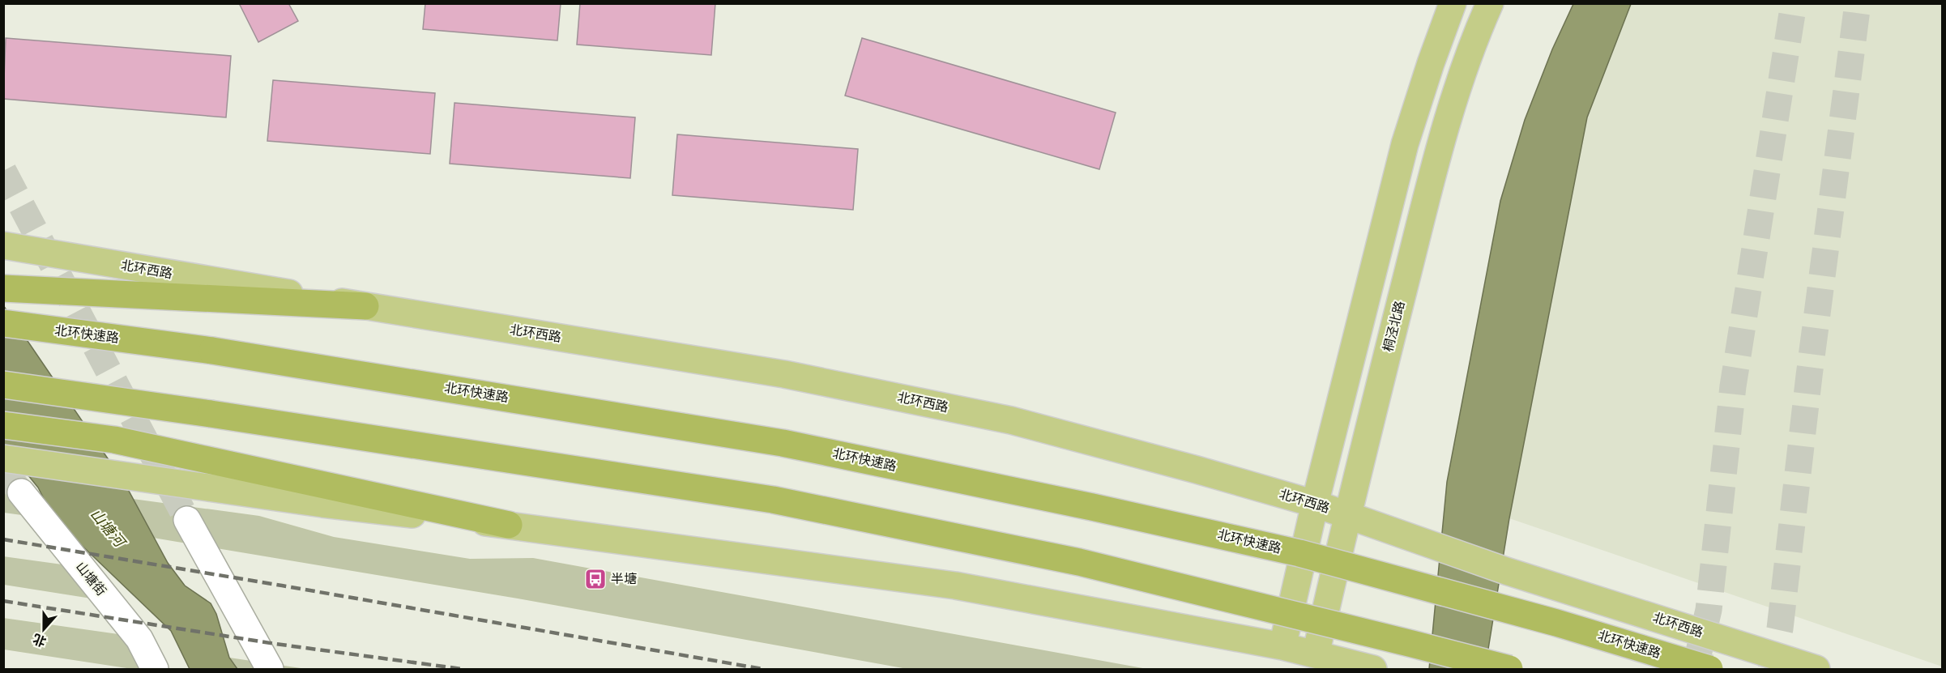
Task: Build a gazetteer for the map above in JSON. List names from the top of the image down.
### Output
{
  "streets": {
    "highway": ["北环快速路"],
    "main road": ["北环西路", "桐泾北路"],
    "street": ["山塘街"]
  },
  "crossings": [
    ["北环西路", "桐泾北路"]
  ],
  "water": ["山塘河"],
  "places": {
    "bus stop": ["半塘"]
  },
  "north": "bottom"
}
